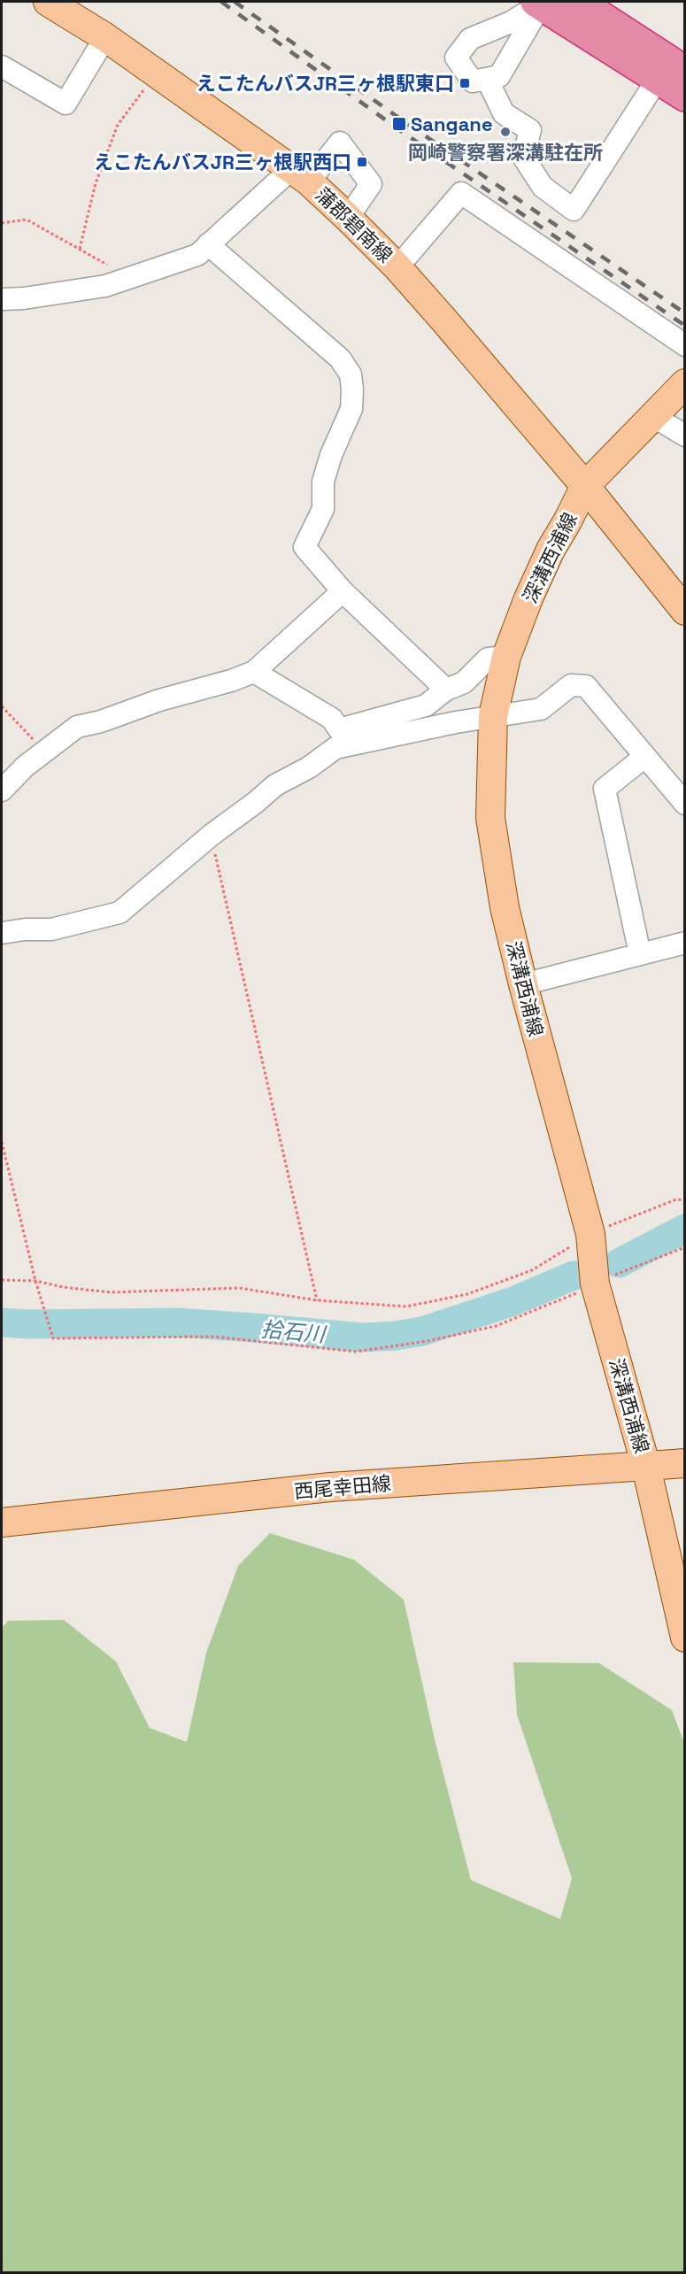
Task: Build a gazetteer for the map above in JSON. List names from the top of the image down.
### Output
{
  "streets": {
    "main road": ["蒲郡碧南線", "深溝西浦線", "西尾幸田線"]
  },
  "crossings": [
    ["蒲郡碧南線", "深溝西浦線"],
    ["深溝西浦線", "西尾幸田線"]
  ],
  "water": ["拾石川"],
  "places": {
    "transit": ["えこたんバスJR三ヶ根駅東口", "Sangane", "えこたんバスJR三ヶ根駅西口"],
    "other": ["岡崎警察署深溝駐在所"]
  }
}
